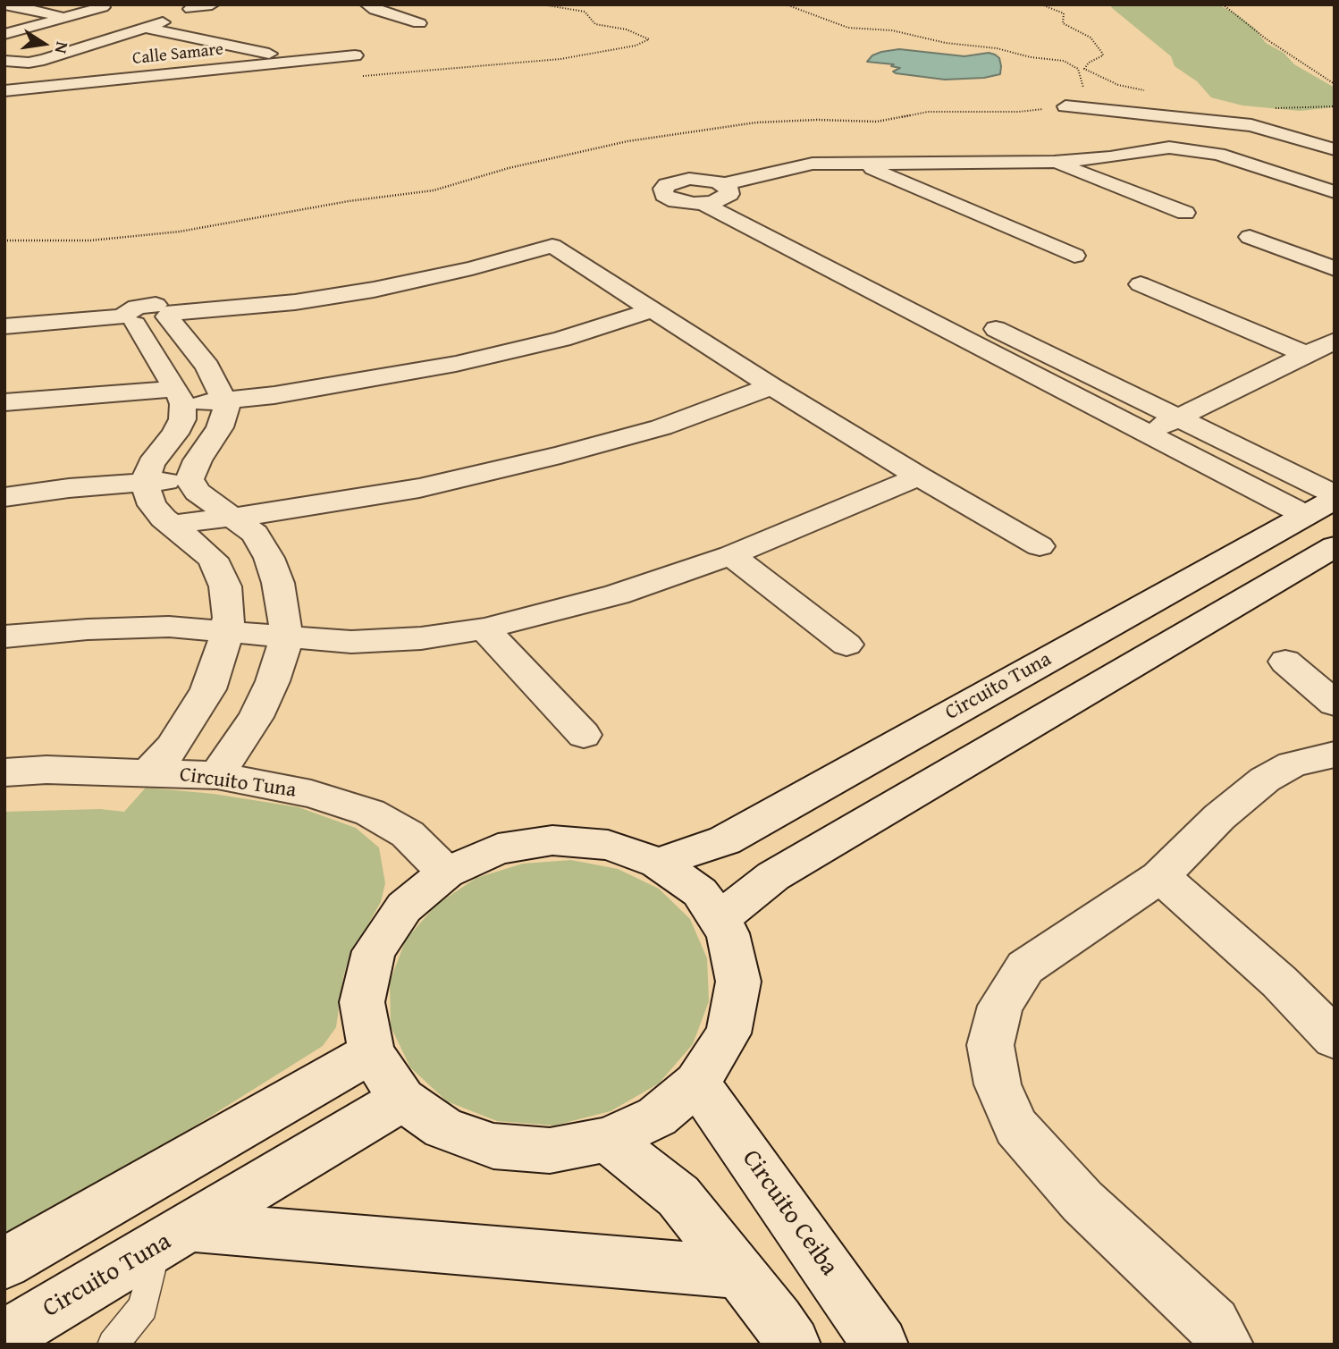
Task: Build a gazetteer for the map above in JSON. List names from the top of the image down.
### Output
{
  "streets": {
    "street": ["Calle Samare", "Circuito Tuna", "Circuito Ceiba"]
  },
  "north": "right"
}
